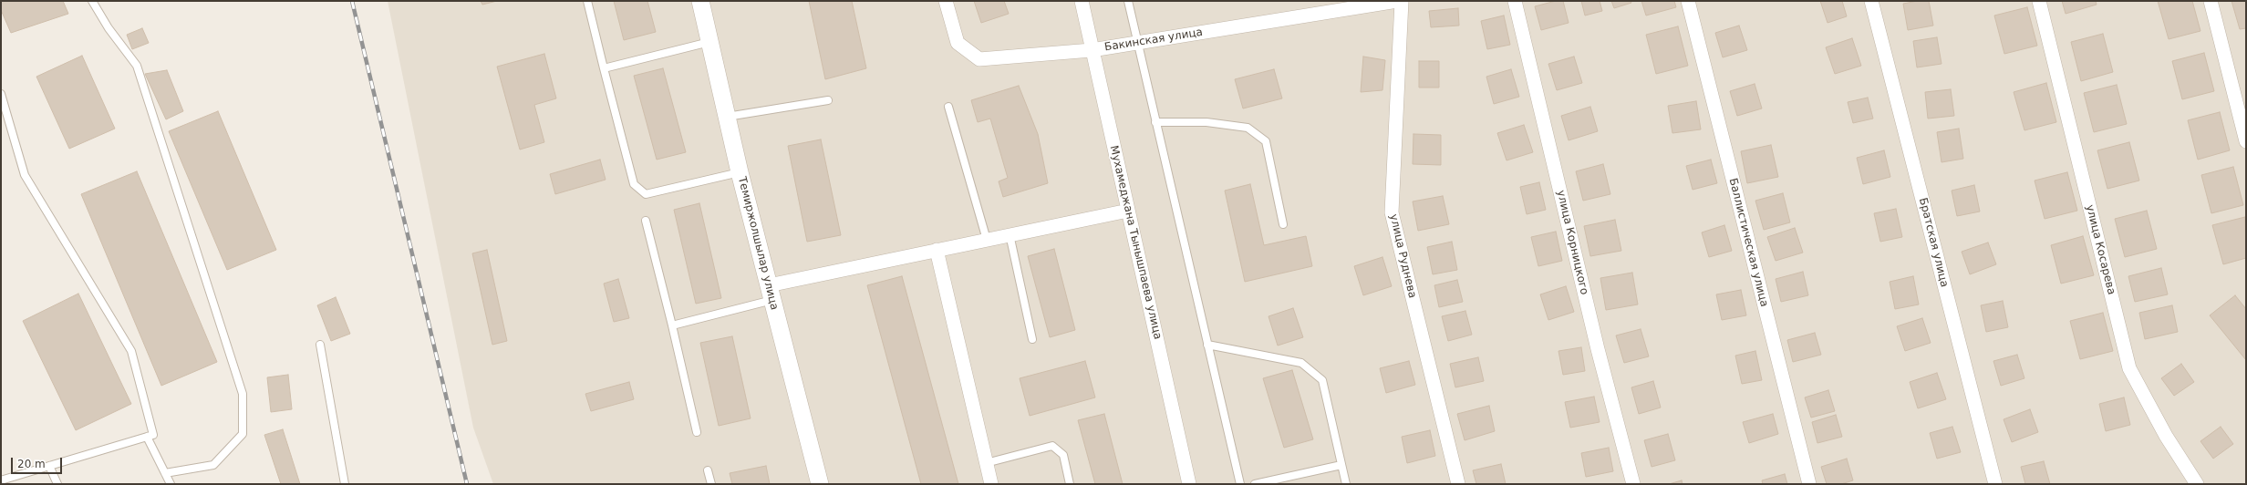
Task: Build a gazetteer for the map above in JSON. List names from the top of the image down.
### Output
{
  "streets": {
    "street": [
      "Бакинская улица",
      "Мухамеджана Тынышпаева улица",
      "улица Корницкого",
      "Баллистическая улица",
      "Братская улица",
      "Темиржолшылар улица",
      "улица Косарева",
      "улица Руднева"
    ]
  },
  "crossings": [
    ["Бакинская улица", "Мухамеджана Тынышпаева улица"]
  ],
  "scale_bar": "20 m"
}
